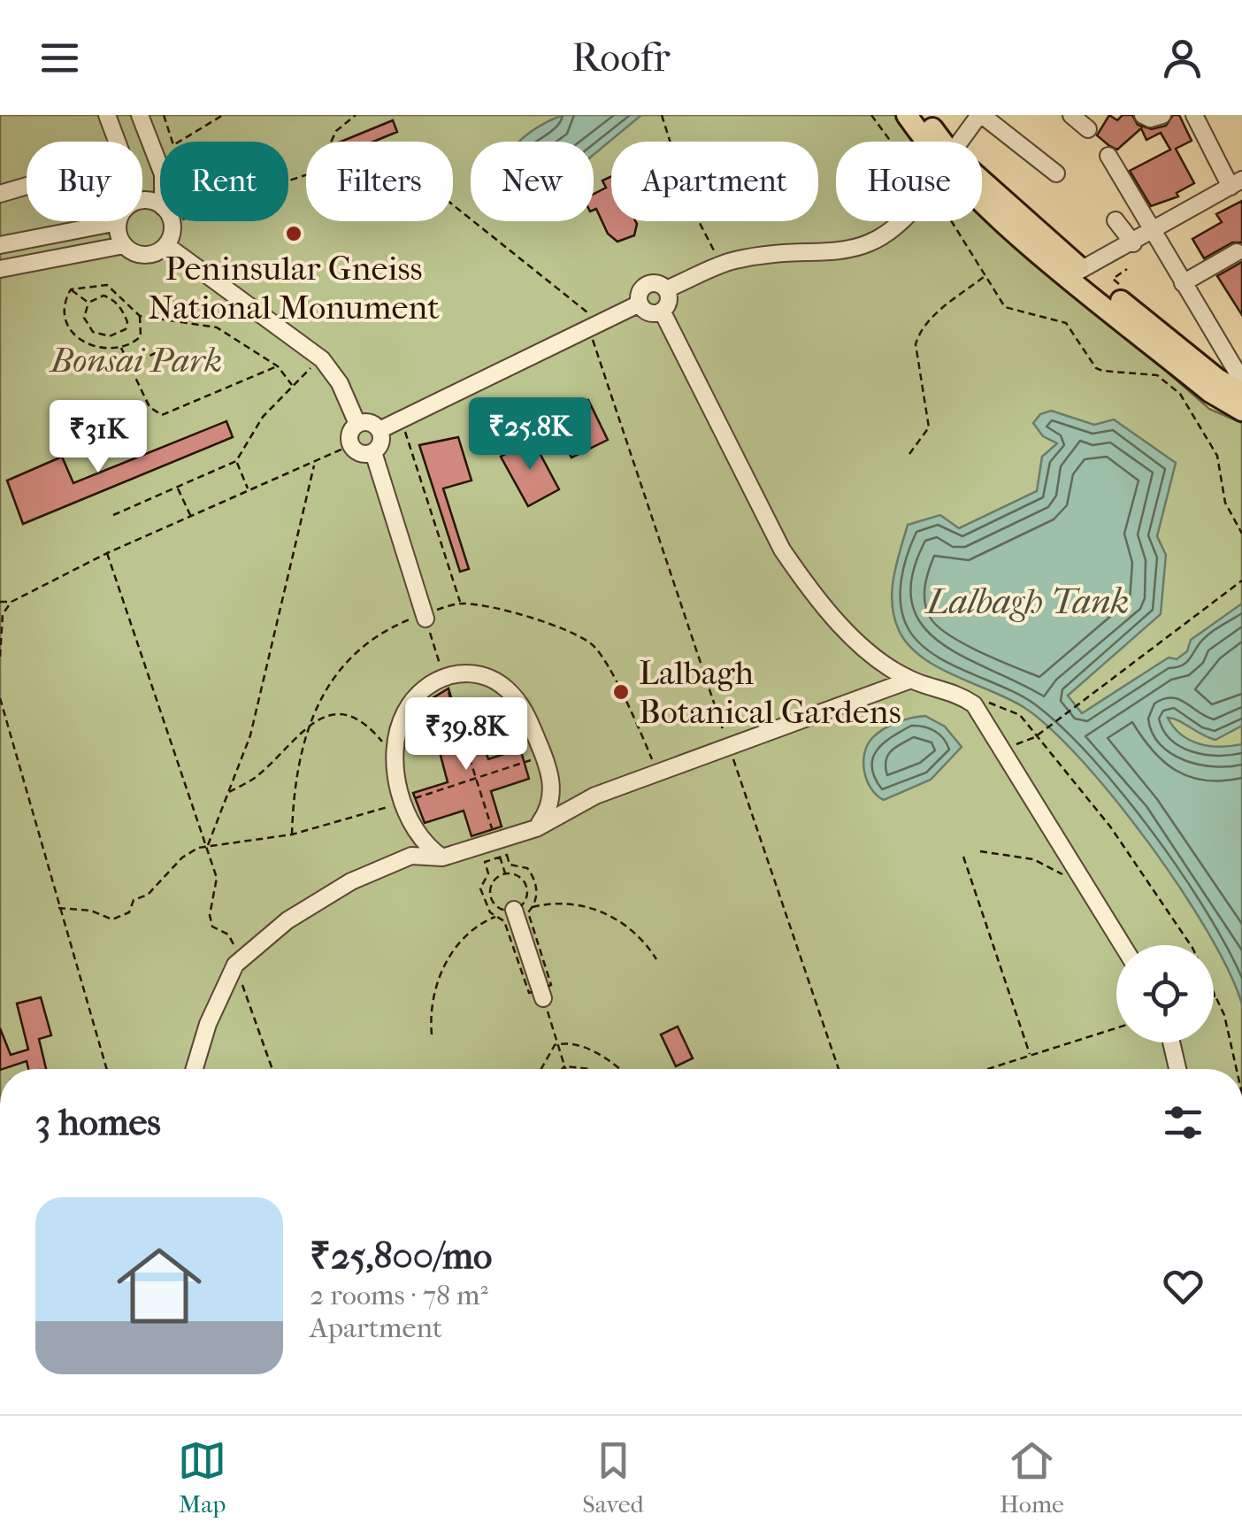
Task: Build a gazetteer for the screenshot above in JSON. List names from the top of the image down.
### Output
{
  "water": ["Lalbagh Tank"],
  "parks": ["Bonsai Park"],
  "places": ["Peninsular Gneiss National Monument", "Lalbagh Botanical Gardens"],
  "page": {
    "header": "Roofr",
    "chip": [
      "Buy",
      "Rent",
      "Filters",
      "New",
      "Apartment",
      "House"
    ],
    "price": ["₹25.8K", "₹31K", "₹39.8K"],
    "heading": "3 homes",
    "list": [
      {
        "name": "₹25,800/mo",
        "note": "2 rooms · 78 m² · Apartment"
      }
    ],
    "tabs": ["Map", "Saved", "Home"]
  }
}
